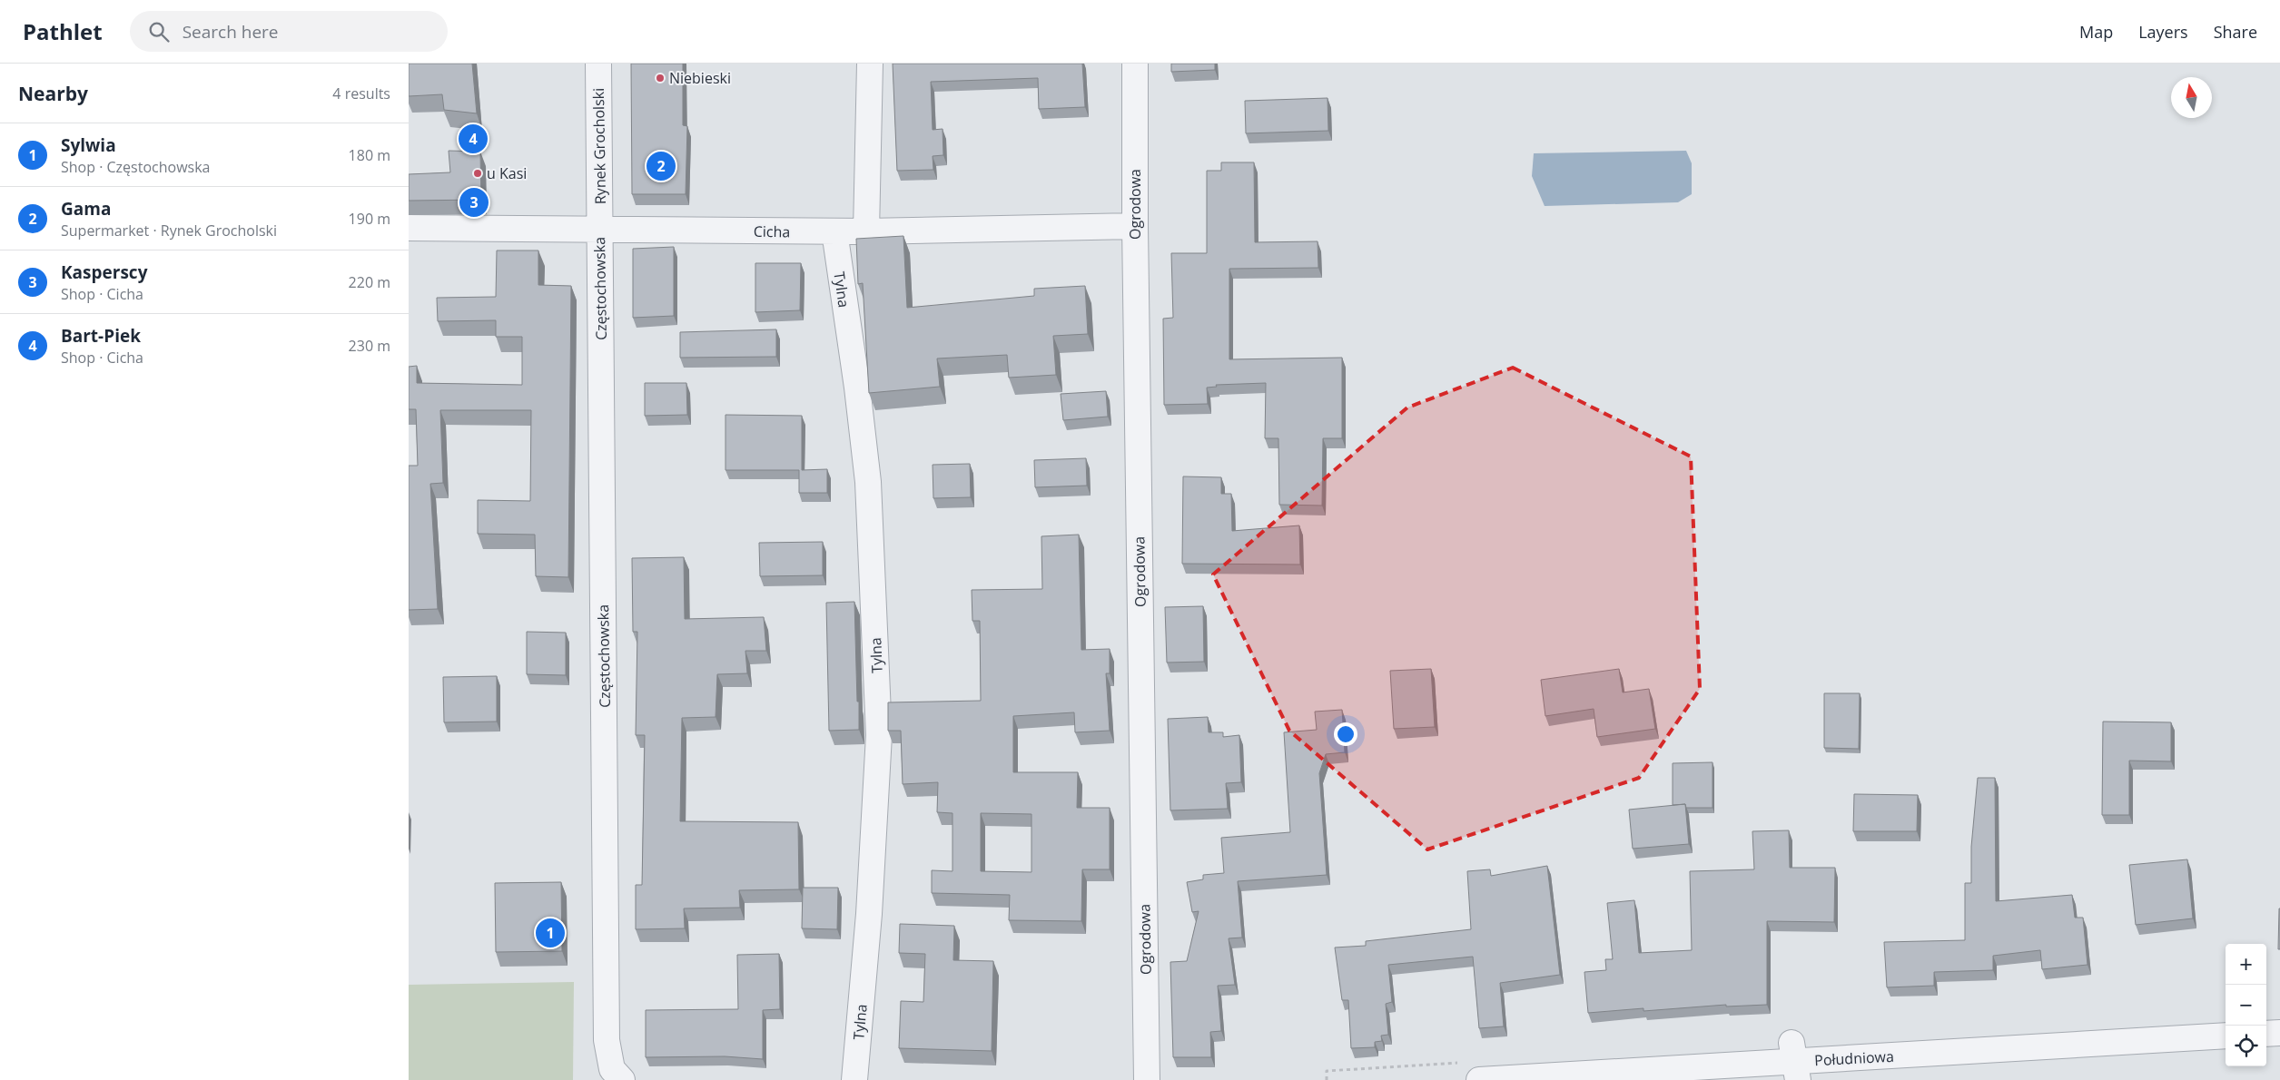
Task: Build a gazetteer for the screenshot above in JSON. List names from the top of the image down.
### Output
{
  "streets": {
    "street": [
      "Rynek Grocholski",
      "Ogrodowa",
      "Cicha",
      "Częstochowska",
      "Tylna",
      "Południowa"
    ]
  },
  "crossings": [
    ["Rynek Grocholski", "Cicha"],
    ["Rynek Grocholski", "Częstochowska"],
    ["Ogrodowa", "Cicha"],
    ["Cicha", "Częstochowska"],
    ["Cicha", "Tylna"]
  ],
  "places": ["Niebieski", "u Kasi"],
  "north": "top",
  "page": {
    "header": "Pathlet",
    "search": "Search here",
    "nav": ["Map", "Layers", "Share"],
    "heading": ["Nearby", "4 results"],
    "list": [
      {
        "mark": "1",
        "name": "Sylwia",
        "note": "Shop · Częstochowska",
        "value": "180 m"
      },
      {
        "mark": "2",
        "name": "Gama",
        "note": "Supermarket · Rynek Grocholski",
        "value": "190 m"
      },
      {
        "mark": "3",
        "name": "Kasperscy",
        "note": "Shop · Cicha",
        "value": "220 m"
      },
      {
        "mark": "4",
        "name": "Bart-Piek",
        "note": "Shop · Cicha",
        "value": "230 m"
      }
    ],
    "pins": [
      "4",
      "2",
      "3",
      "1"
    ],
    "map_buttons": ["+", "−"]
  }
}
